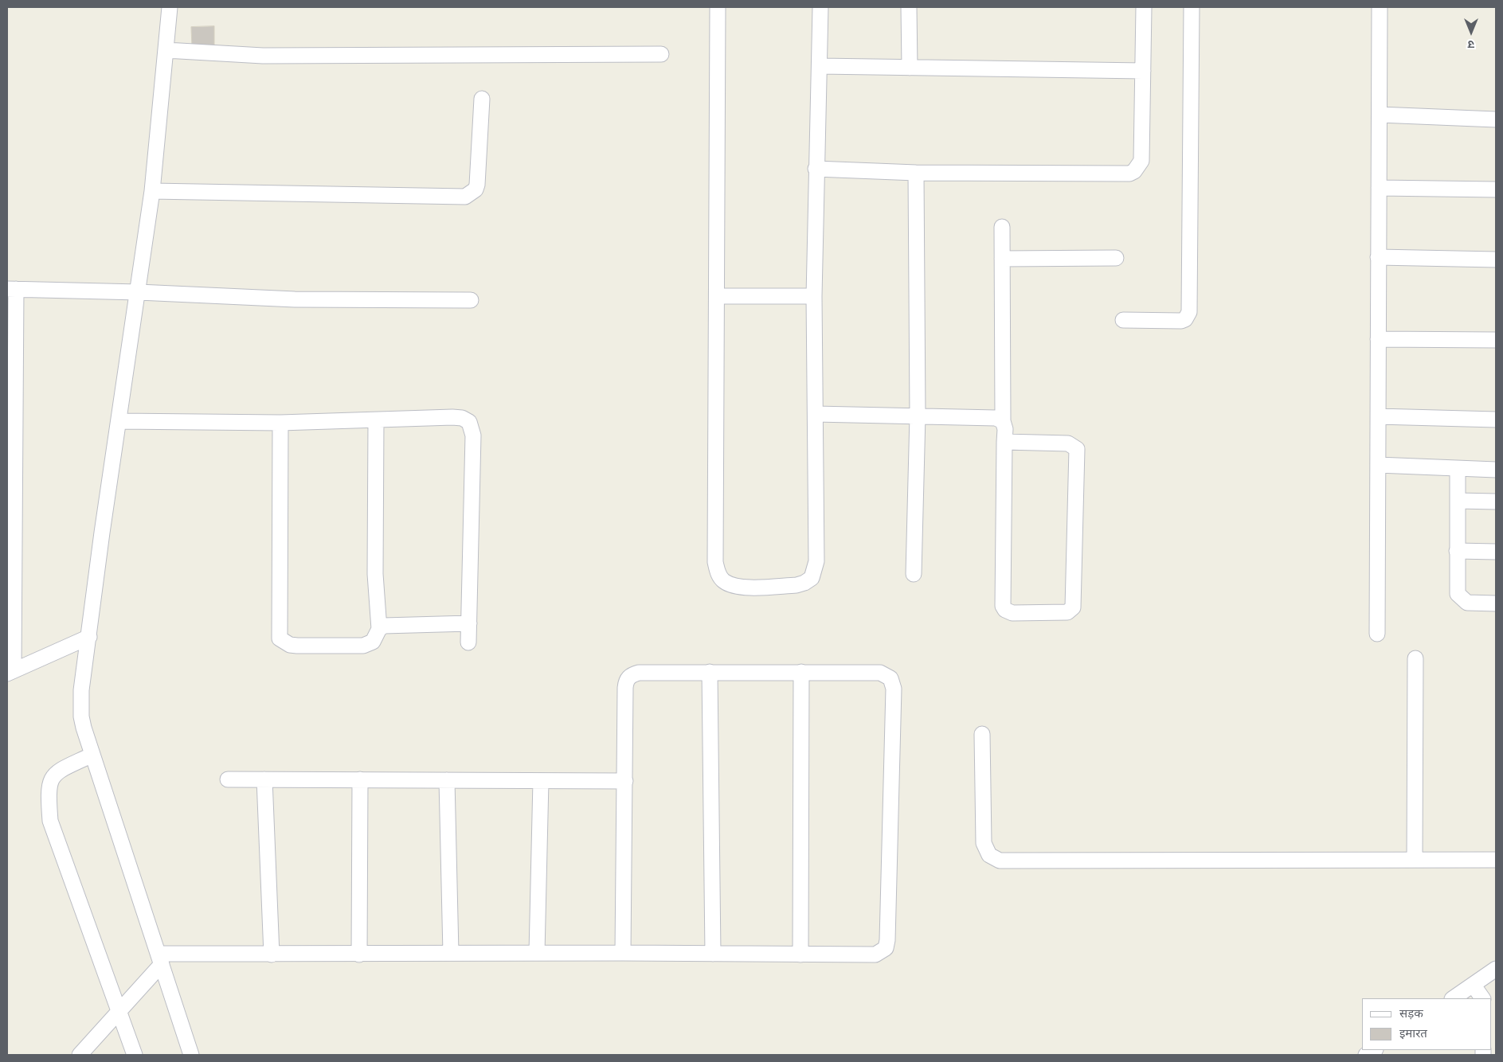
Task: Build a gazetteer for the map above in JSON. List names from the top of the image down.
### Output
{
  "legend": ["सड़क", "इमारत"],
  "north": "bottom"
}
